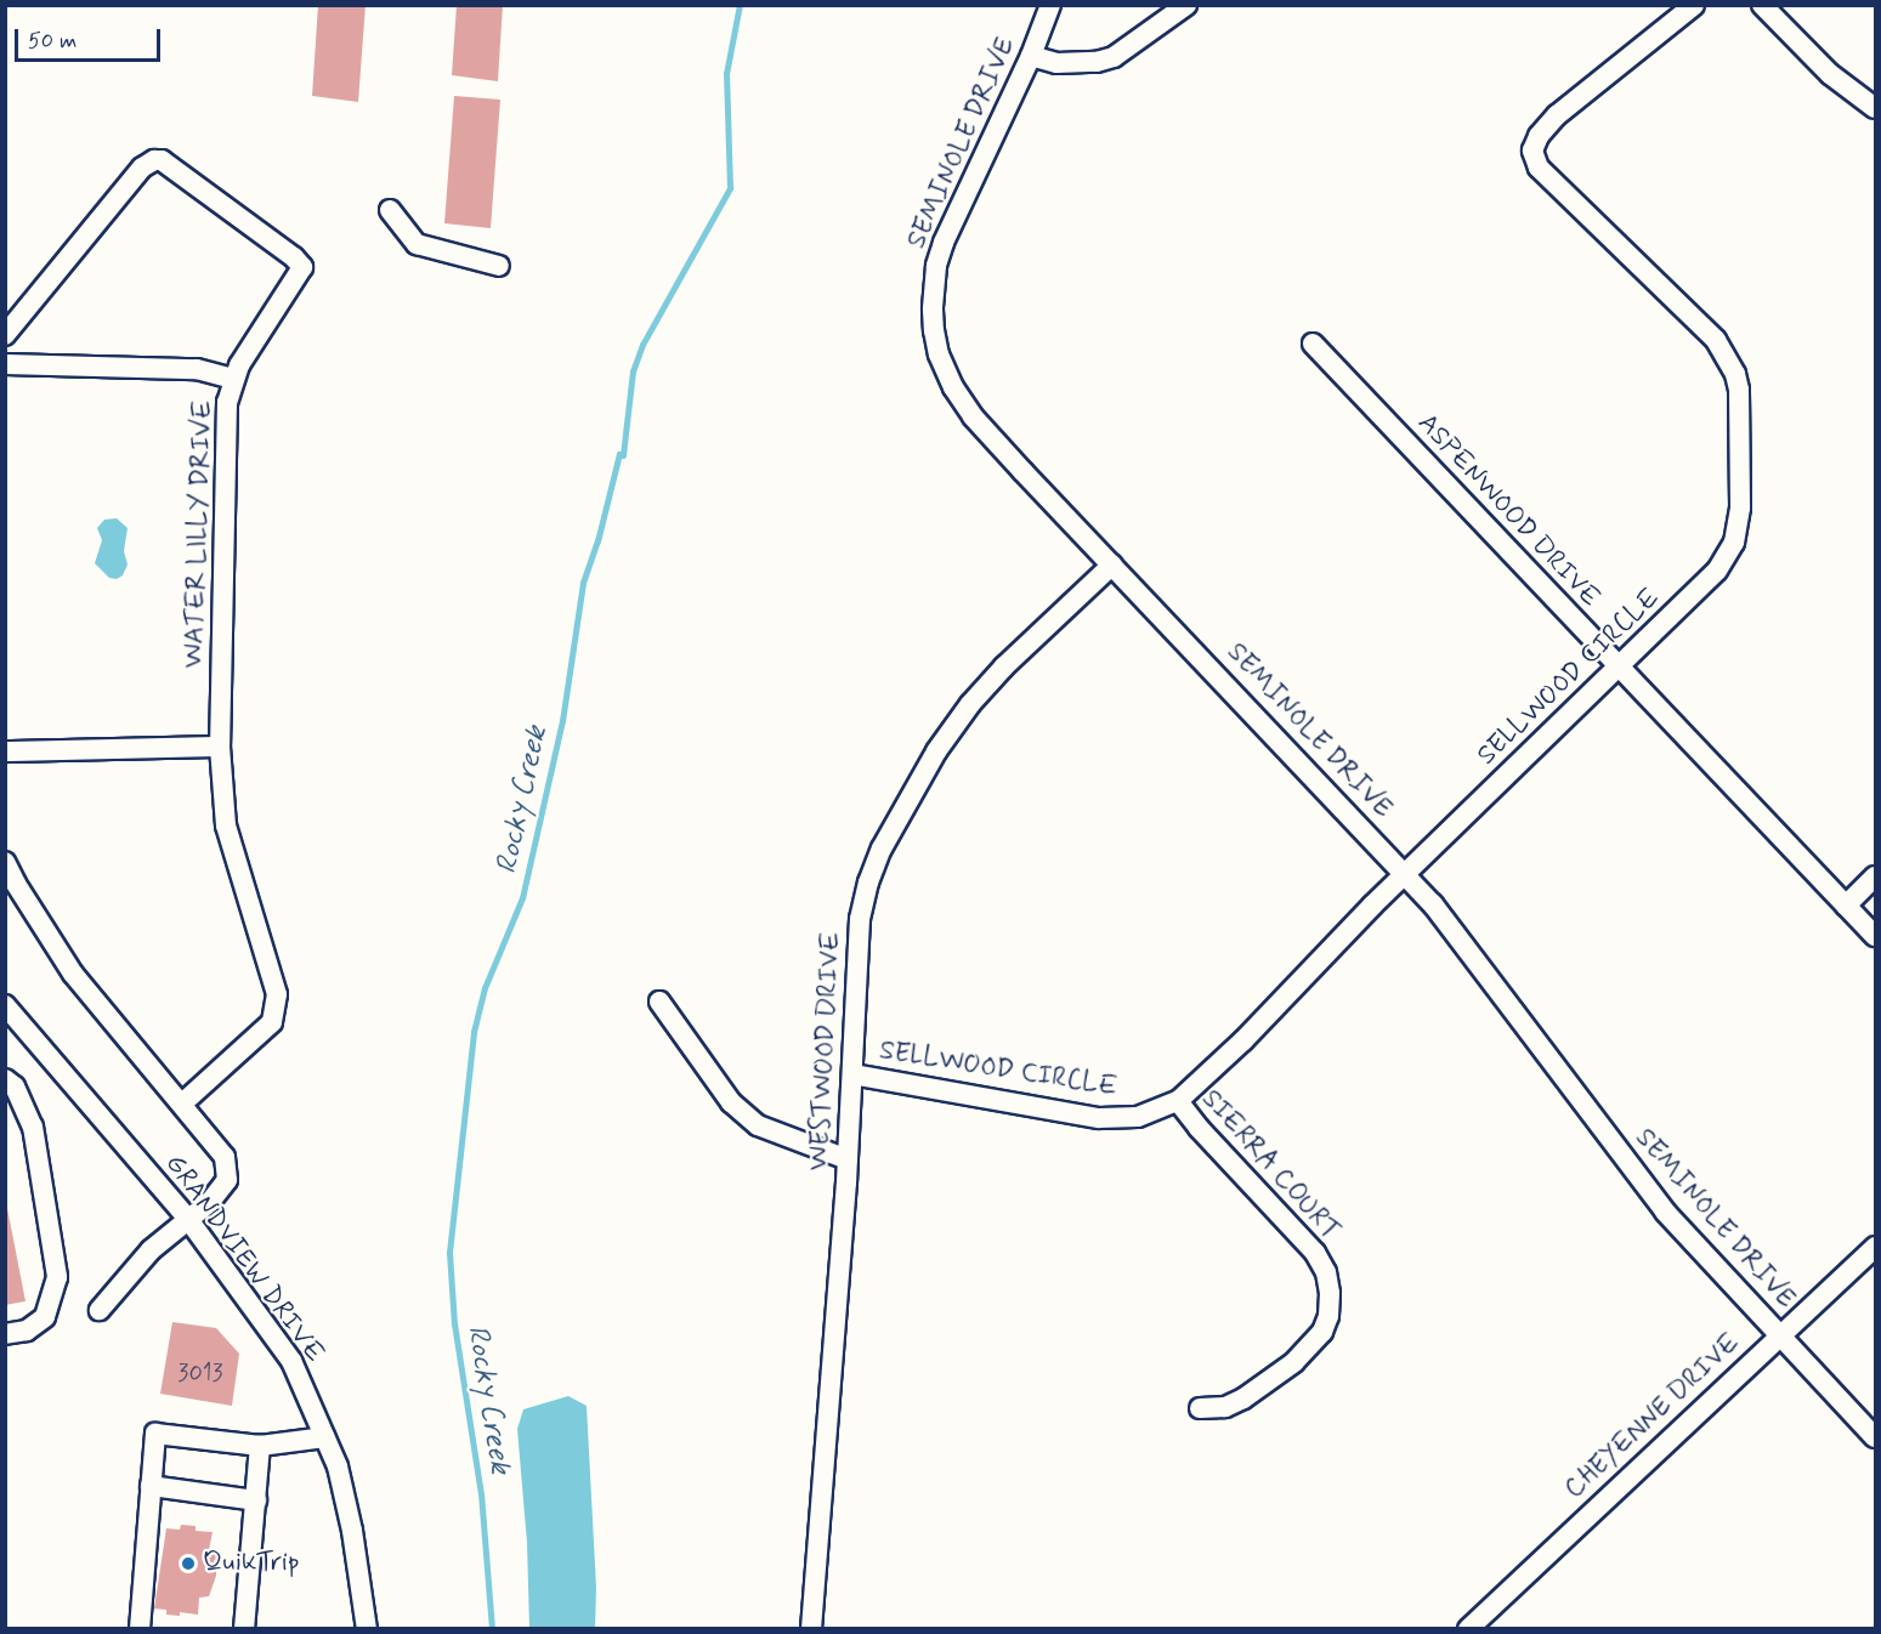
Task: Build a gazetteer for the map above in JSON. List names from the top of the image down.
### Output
{
  "streets": {
    "street": [
      "SEMINOLE DRIVE",
      "ASPENWOOD DRIVE",
      "WATER LILLY DRIVE",
      "SELLWOOD CIRCLE",
      "WESTWOOD DRIVE",
      "SIERRA COURT",
      "GRANDVIEW DRIVE",
      "CHEYENNE DRIVE"
    ]
  },
  "crossings": [
    ["SEMINOLE DRIVE", "SELLWOOD CIRCLE"],
    ["SEMINOLE DRIVE", "WESTWOOD DRIVE"],
    ["SEMINOLE DRIVE", "CHEYENNE DRIVE"],
    ["ASPENWOOD DRIVE", "SELLWOOD CIRCLE"],
    ["SELLWOOD CIRCLE", "WESTWOOD DRIVE"],
    ["SELLWOOD CIRCLE", "SIERRA COURT"]
  ],
  "water": ["Rocky Creek"],
  "places": ["QuikTrip"],
  "house_numbers": ["3013"],
  "scale_bar": "50 m"
}
